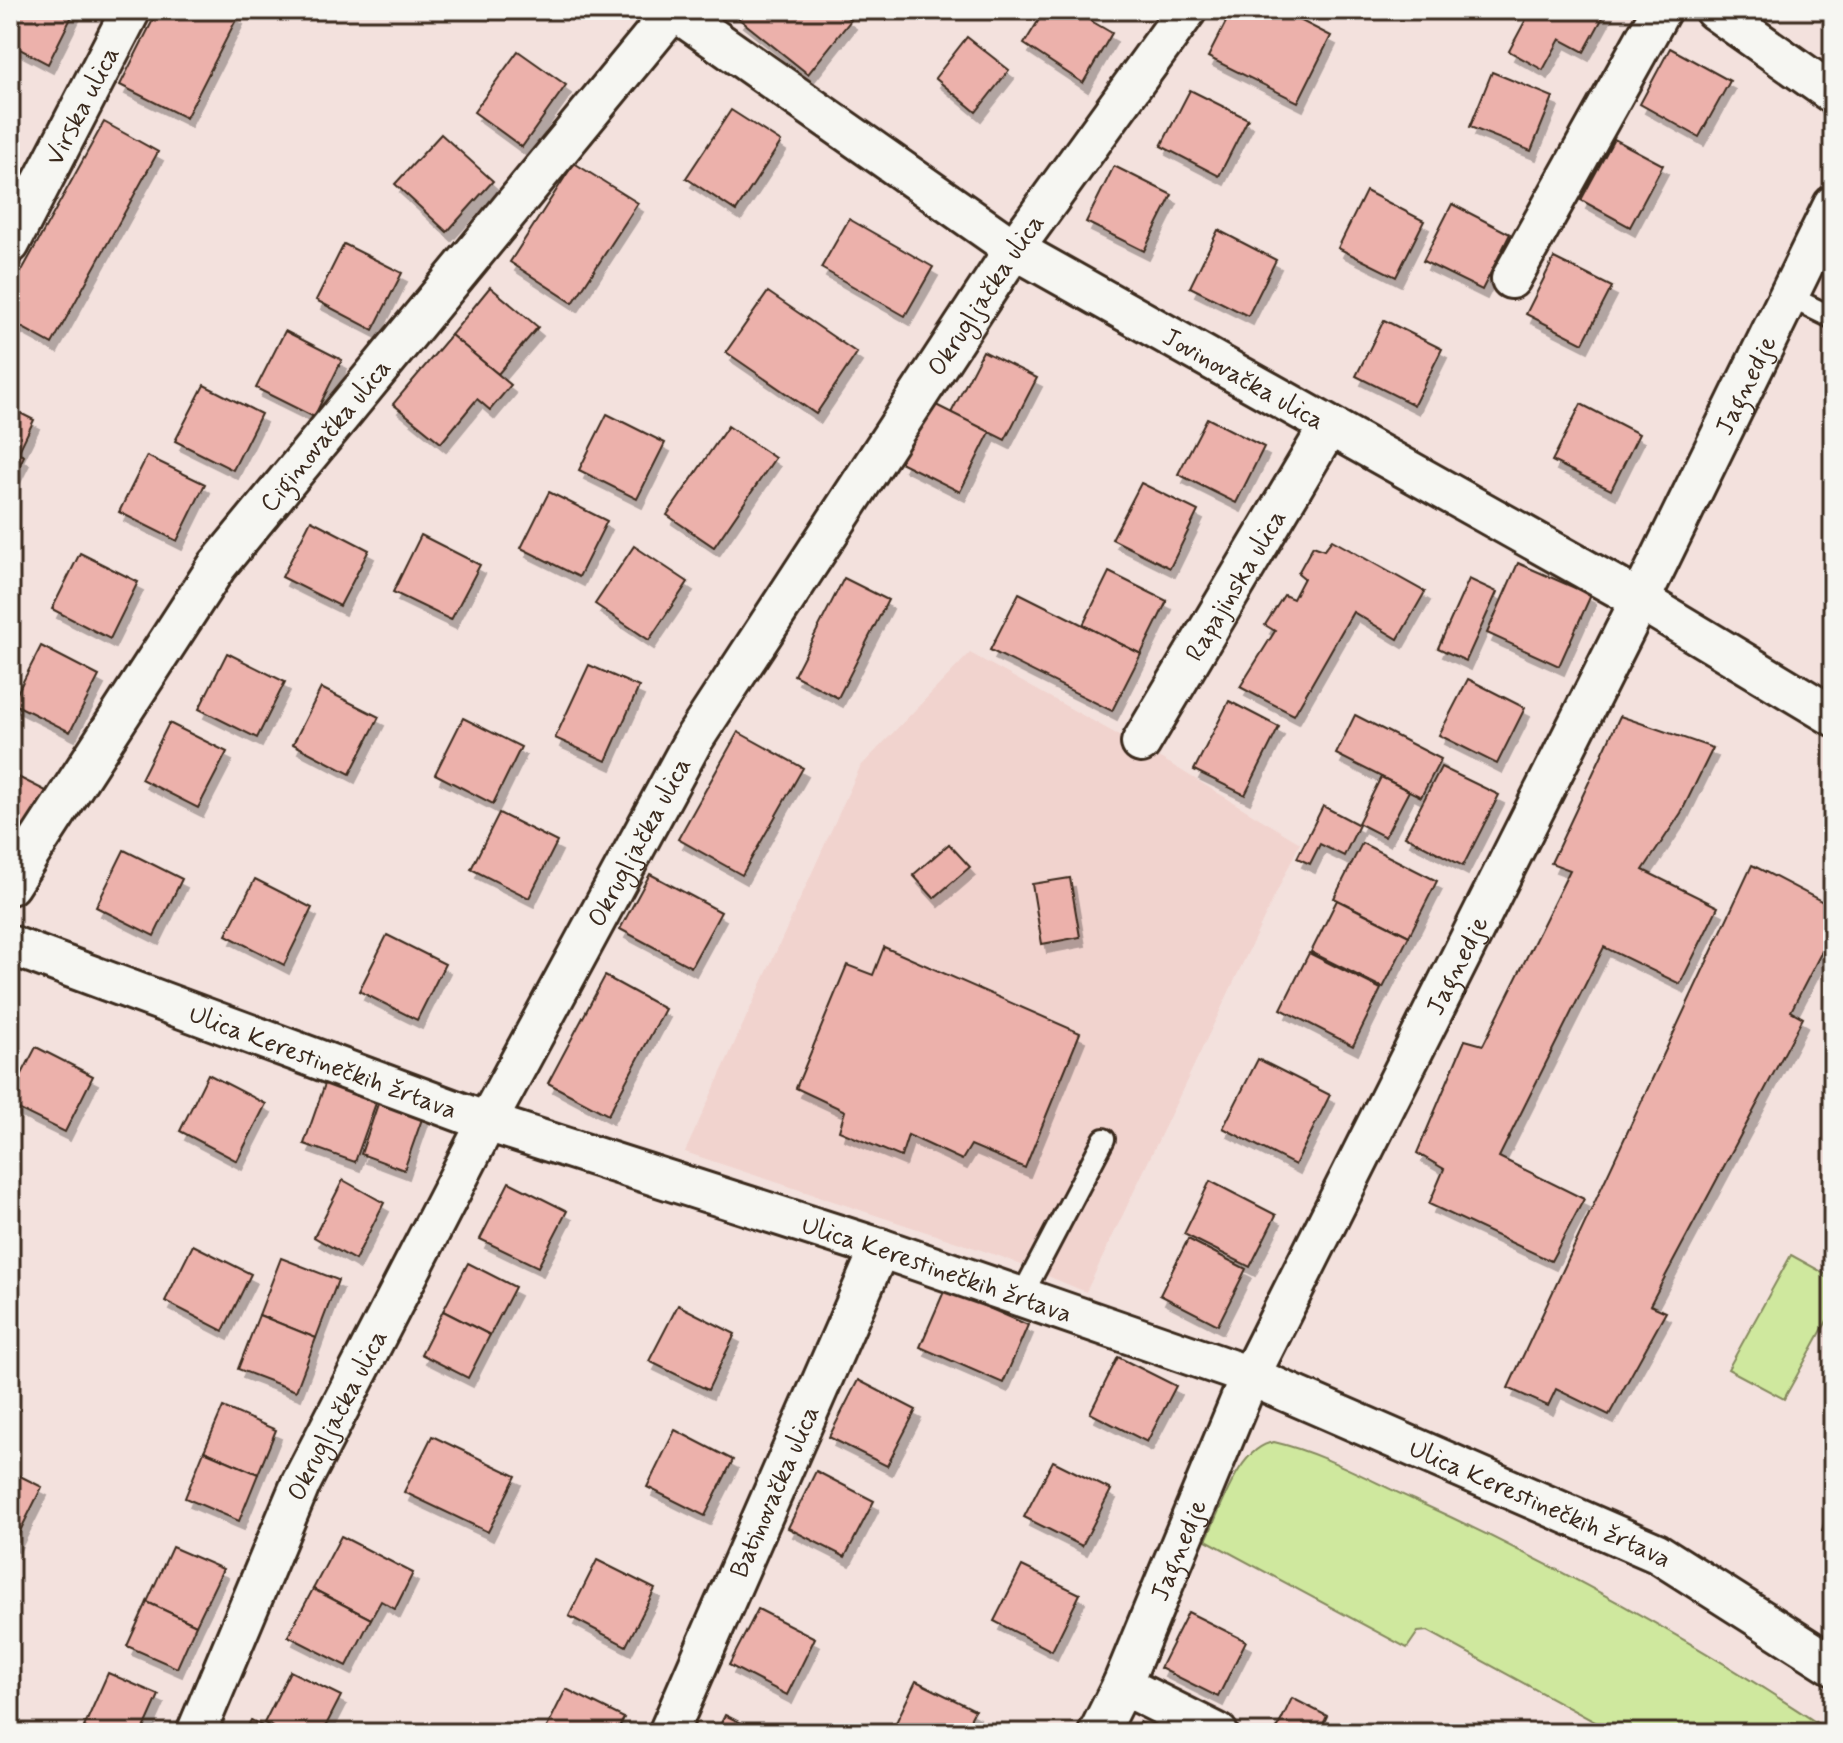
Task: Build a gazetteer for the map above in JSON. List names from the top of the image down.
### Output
{
  "streets": {
    "street": [
      "Virska ulica",
      "Okrugljačka ulica",
      "Jovinovačka ulica",
      "Jagnedje",
      "Ciginovačka ulica",
      "Rapajinska ulica",
      "Ulica Kerestinečkih žrtava",
      "Batinovačka ulica"
    ]
  },
  "crossings": [
    ["Okrugljačka ulica", "Jovinovačka ulica"],
    ["Okrugljačka ulica", "Ulica Kerestinečkih žrtava"],
    ["Jovinovačka ulica", "Jagnedje"],
    ["Jovinovačka ulica", "Ciginovačka ulica"],
    ["Jovinovačka ulica", "Rapajinska ulica"],
    ["Jagnedje", "Ulica Kerestinečkih žrtava"],
    ["Ulica Kerestinečkih žrtava", "Batinovačka ulica"]
  ]
}
